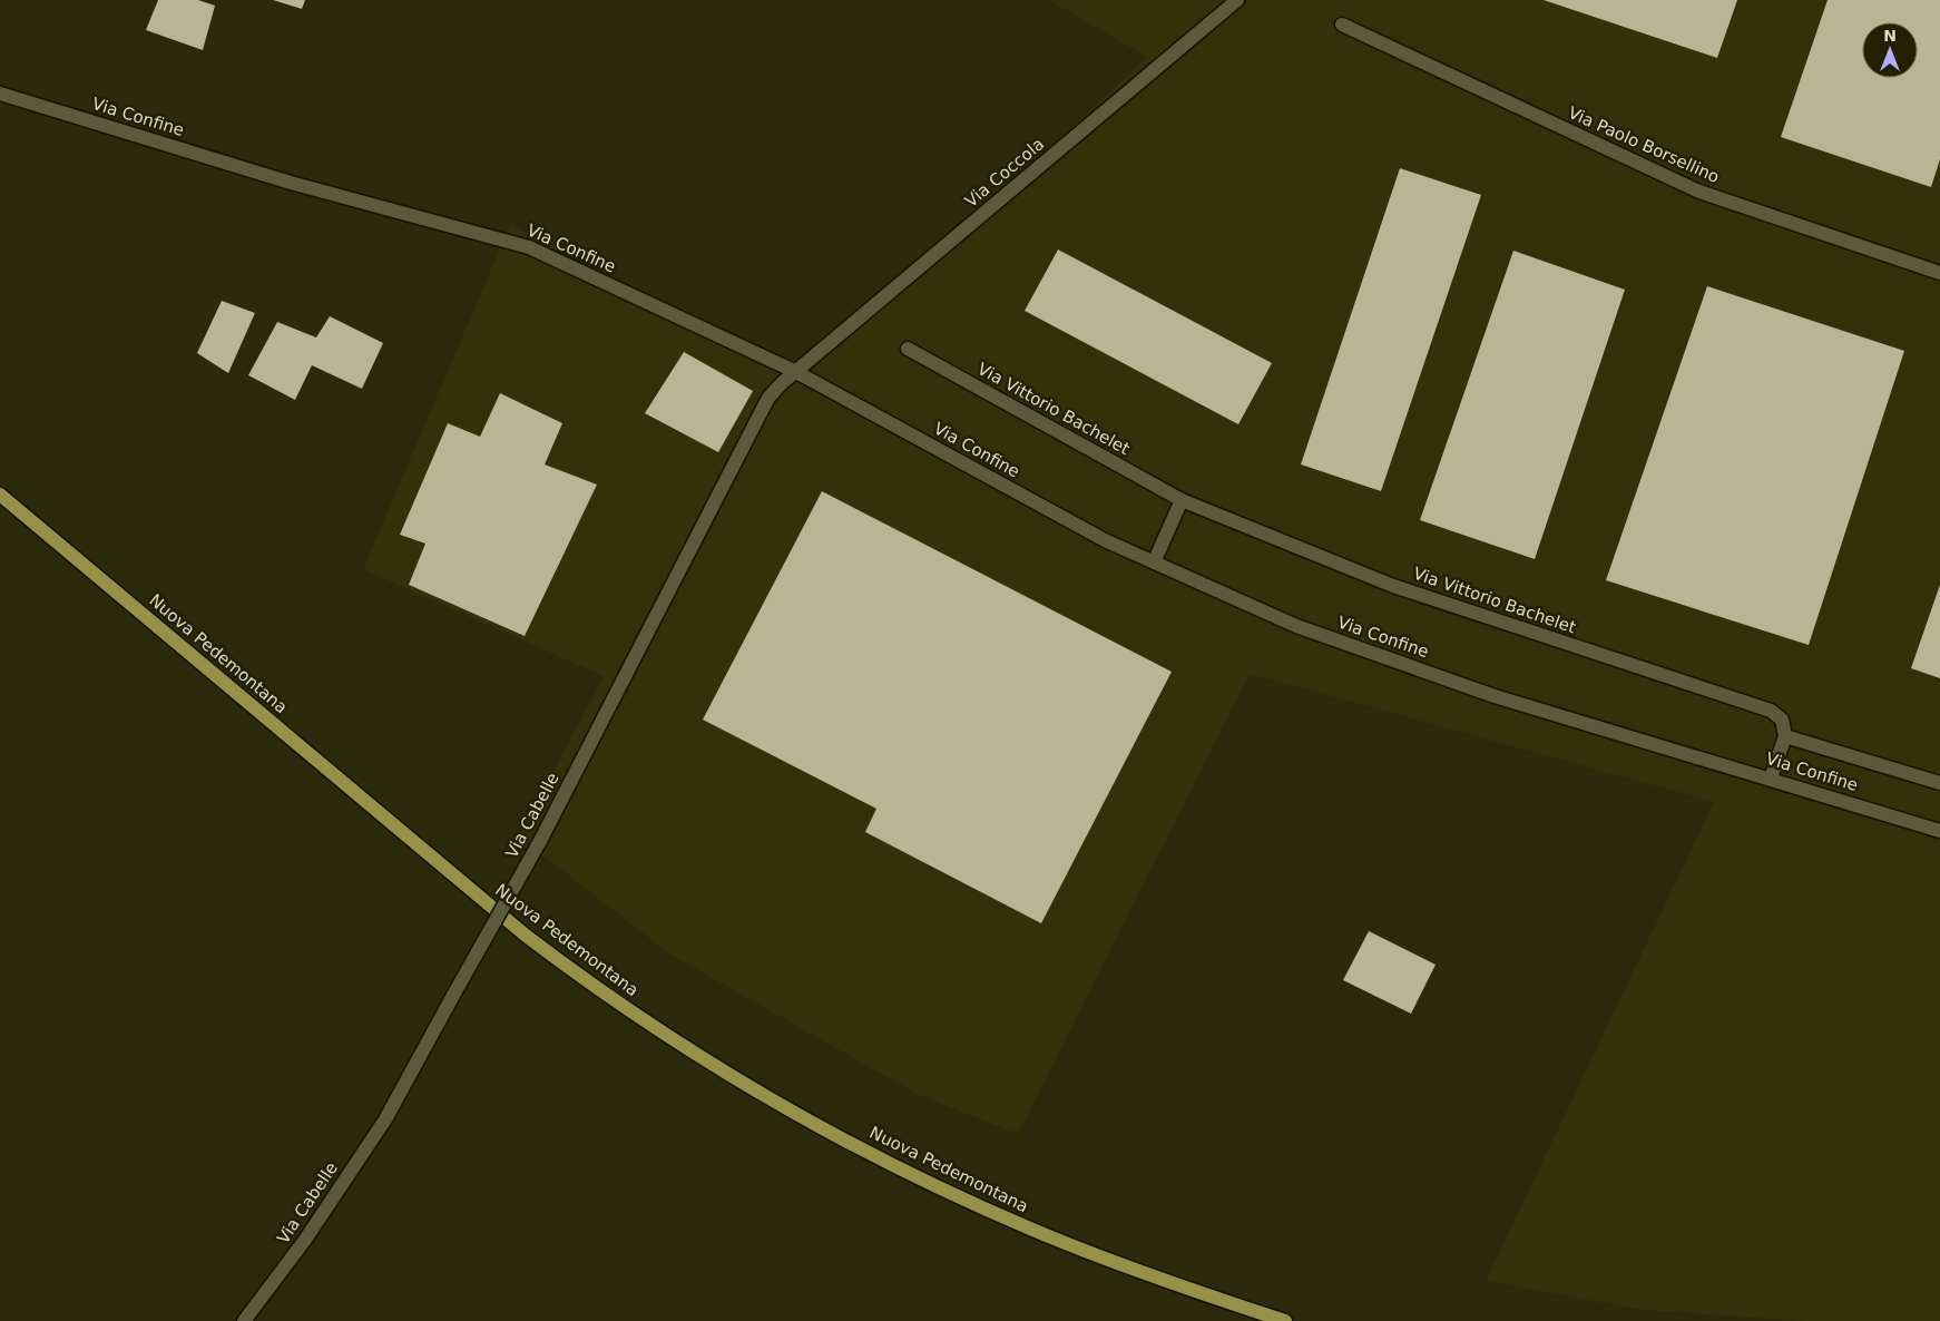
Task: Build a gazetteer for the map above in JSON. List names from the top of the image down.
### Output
{
  "streets": {
    "main road": ["Nuova Pedemontana"],
    "street": [
      "Via Confine",
      "Via Paolo Borsellino",
      "Via Coccola",
      "Via Vittorio Bachelet",
      "Via Cabelle"
    ]
  },
  "crossings": [
    ["Via Confine", "Via Coccola"],
    ["Via Confine", "Via Cabelle"],
    ["Via Coccola", "Via Cabelle"]
  ],
  "north": "top"
}
